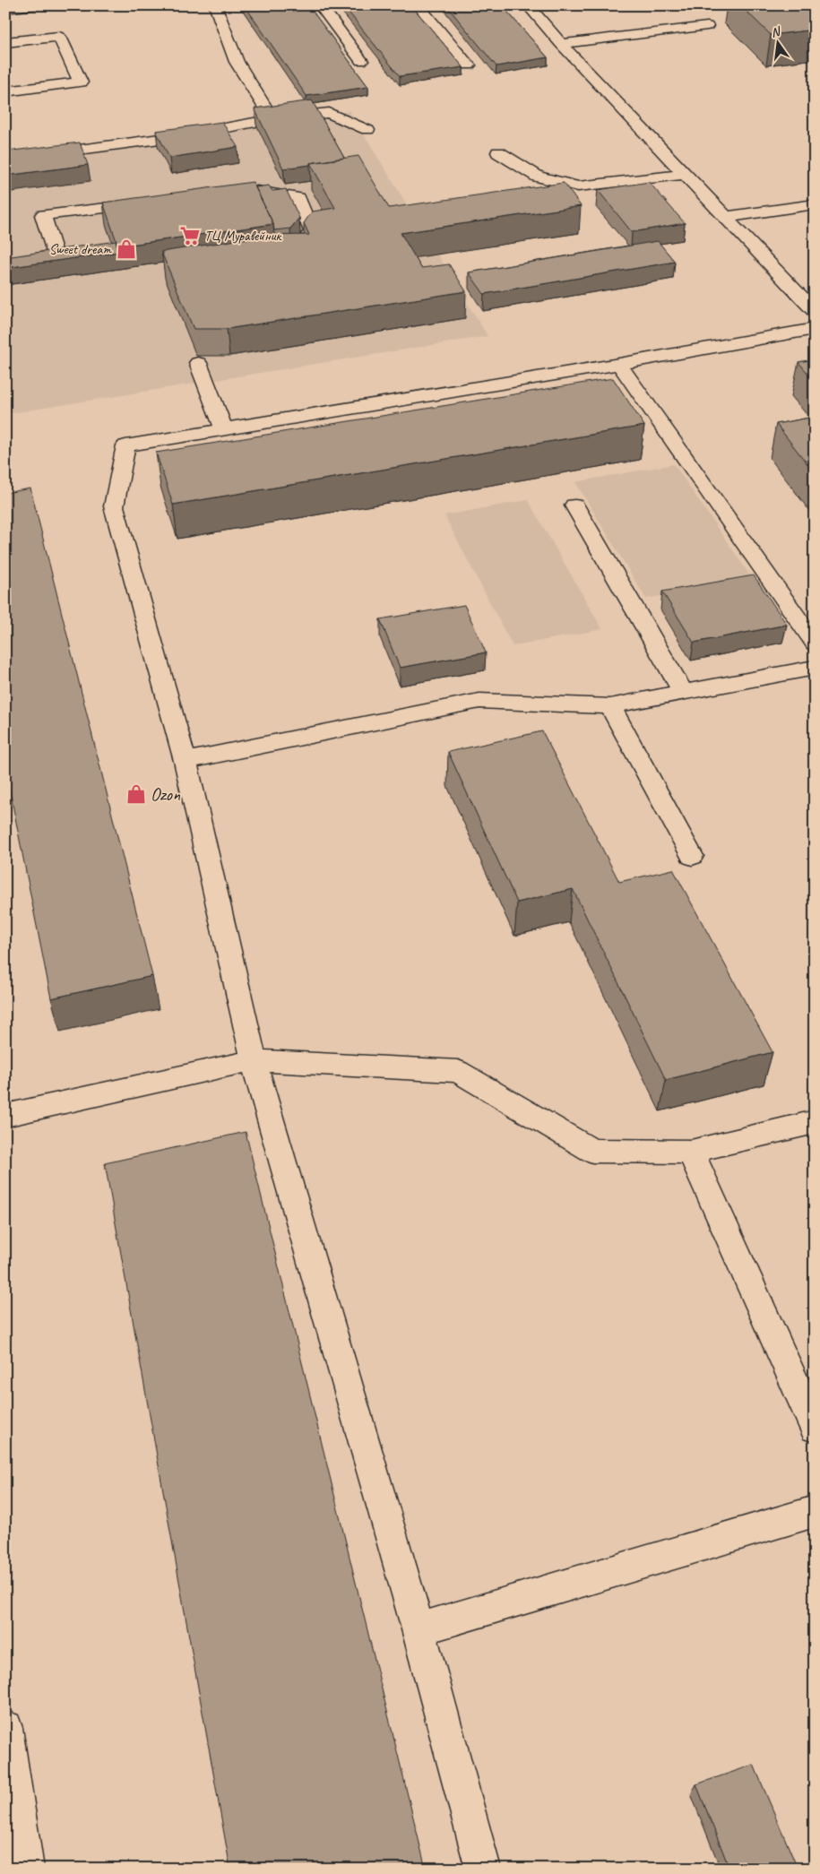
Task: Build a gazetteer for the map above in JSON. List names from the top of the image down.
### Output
{
  "places": {
    "supermarket": ["ТЦ Муравейник"],
    "shop": ["Sweet dream", "Ozon"]
  },
  "north": "top"
}
